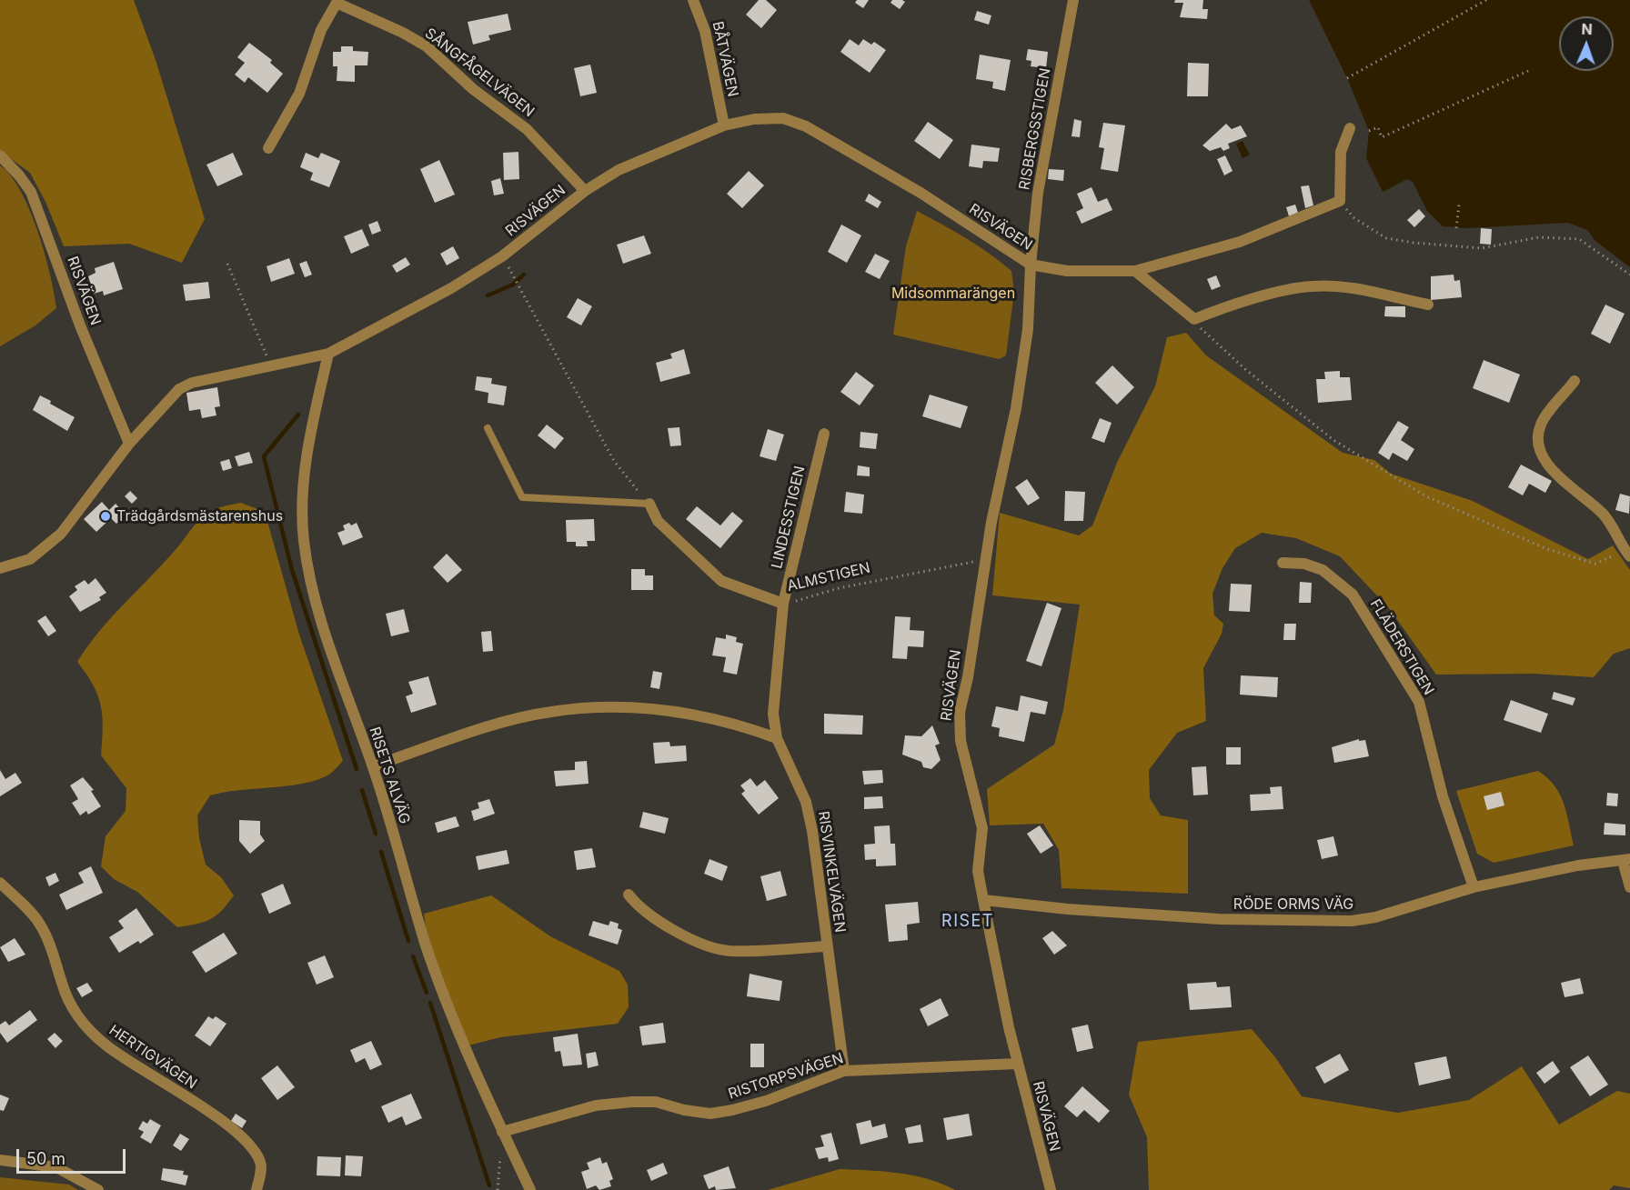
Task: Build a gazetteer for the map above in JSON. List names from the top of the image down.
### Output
{
  "streets": {
    "street": [
      "BÅTVÄGEN",
      "SÅNGFÅGELVÄGEN",
      "RISBERGSSTIGEN",
      "RISVÄGEN",
      "LINDESSTIGEN",
      "ALMSTIGEN",
      "FLÄDERSTIGEN",
      "RISETS ALVÄG",
      "RISVINKELVÄGEN",
      "RÖDE ORMS VÄG",
      "HERTIGVÄGEN",
      "RISTORPSVÄGEN"
    ]
  },
  "crossings": [
    ["BÅTVÄGEN", "RISVÄGEN"],
    ["SÅNGFÅGELVÄGEN", "RISVÄGEN"],
    ["RISBERGSSTIGEN", "RISVÄGEN"],
    ["RISVÄGEN", "ALMSTIGEN"],
    ["RISVÄGEN", "RISETS ALVÄG"],
    ["RISVÄGEN", "RÖDE ORMS VÄG"],
    ["RISVÄGEN", "RISTORPSVÄGEN"],
    ["LINDESSTIGEN", "ALMSTIGEN"],
    ["LINDESSTIGEN", "RISVINKELVÄGEN"],
    ["FLÄDERSTIGEN", "RÖDE ORMS VÄG"],
    ["RISETS ALVÄG", "RISTORPSVÄGEN"],
    ["RISVINKELVÄGEN", "RISTORPSVÄGEN"]
  ],
  "districts": ["RISET"],
  "parks": ["Midsommarängen"],
  "places": ["Trädgårdsmästarenshus"],
  "scale_bar": "50 m",
  "north": "top"
}
